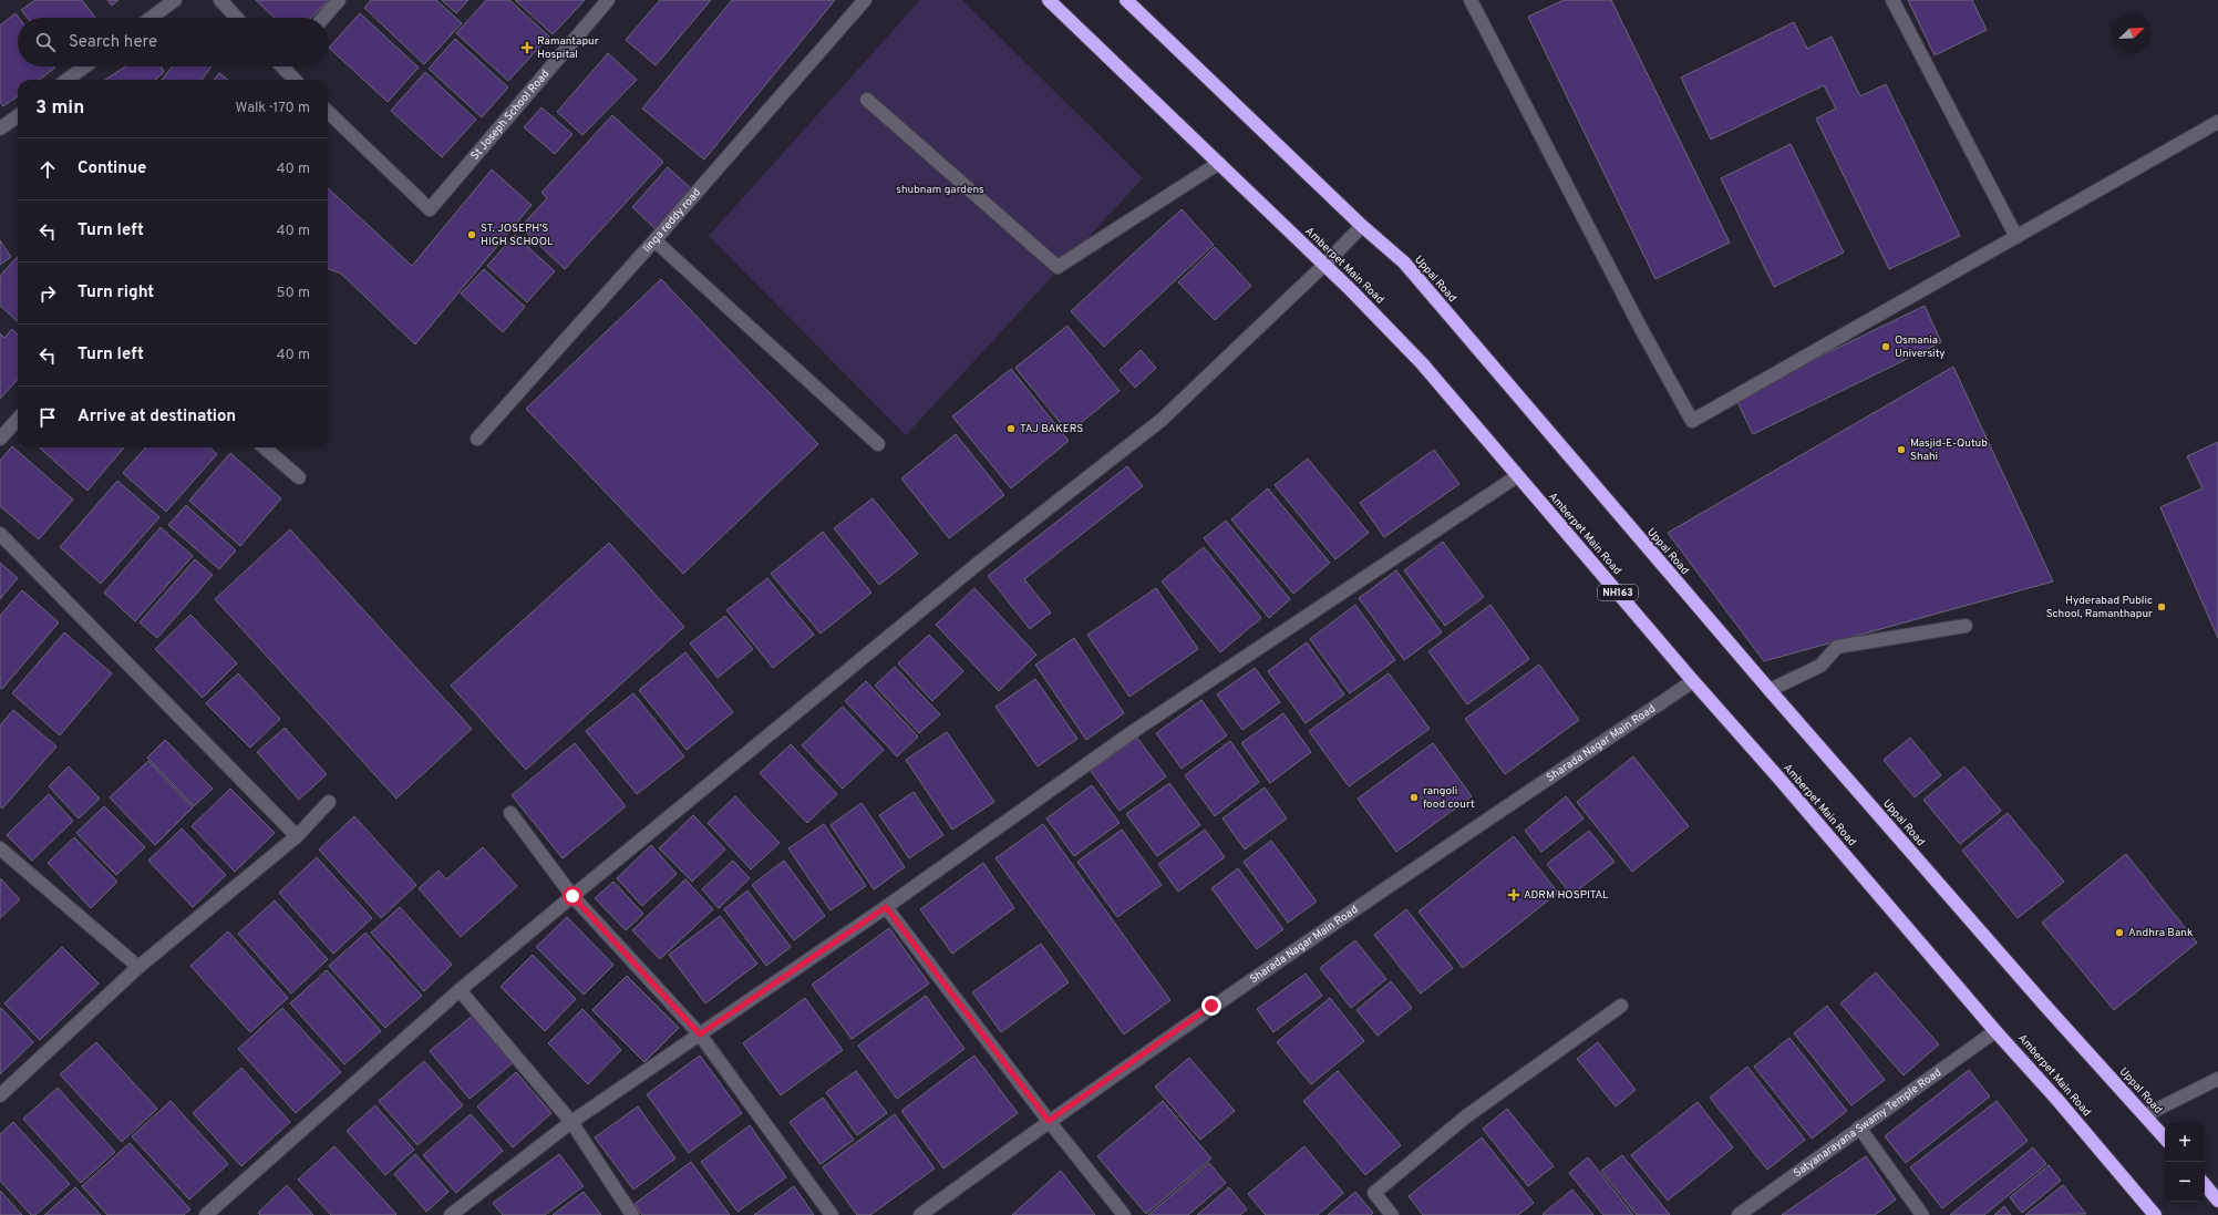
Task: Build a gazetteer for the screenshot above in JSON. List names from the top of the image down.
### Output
{
  "streets": {
    "highway": ["Amberpet Main Road", "Uppal Road", "NH163"],
    "street": ["linga reddy road", "Sharada Nagar Main Road", "Satyanarayana Swamy Temple Road"]
  },
  "crossings": [
    ["Amberpet Main Road", "Sharada Nagar Main Road"],
    ["Amberpet Main Road", "Satyanarayana Swamy Temple Road"]
  ],
  "parks": ["shubnam gardens"],
  "places": {
    "health": ["Ramantapur Hospital", "ADRM HOSPITAL"],
    "other": [
      "ST. JOSEPH'S HIGH SCHOOL",
      "Osmania University",
      "TAJ BAKERS",
      "Masjid-E-Qutub Shahi",
      "Hyderabad Public School, Ramanthapur",
      "rangoli food court",
      "Andhra Bank"
    ]
  },
  "north": "top right",
  "page": {
    "search": "Search here",
    "heading": ["3 min", "Walk · 170 m"],
    "list": [
      ["Continue", "40 m"],
      ["Turn left", "40 m"],
      ["Turn right", "50 m"],
      ["Turn left", "40 m"],
      "Arrive at destination"
    ],
    "map_buttons": ["+", "−"]
  }
}
